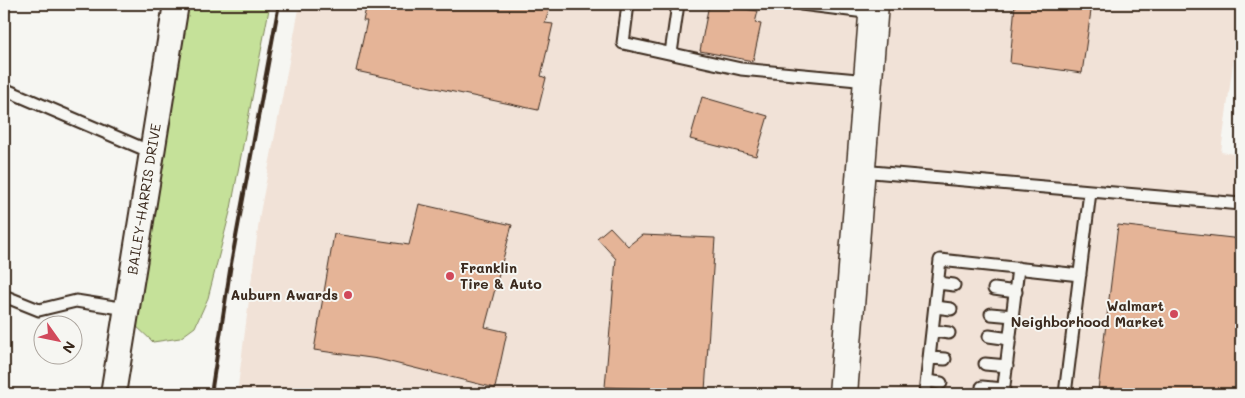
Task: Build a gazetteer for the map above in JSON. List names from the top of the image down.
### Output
{
  "streets": {
    "street": ["BAILEY-HARRIS DRIVE"]
  },
  "places": ["Franklin Tire & Auto", "Auburn Awards", "Walmart Neighborhood Market"],
  "north": "bottom right"
}
